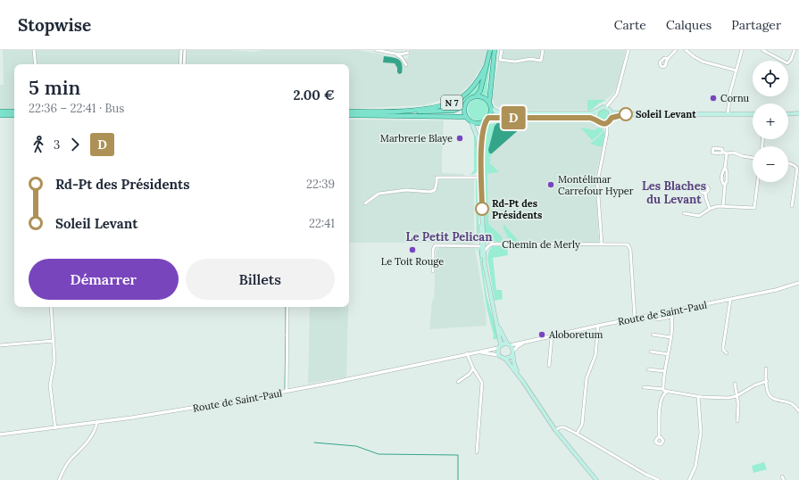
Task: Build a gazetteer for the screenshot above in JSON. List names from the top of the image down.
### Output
{
  "streets": {
    "main road": ["N 7"],
    "street": ["Chemin de Merly", "Route de Saint-Paul"]
  },
  "crossings": [
    ["Chemin de Merly", "Route de Saint-Paul"]
  ],
  "districts": ["Les Blaches du Levant", "Le Petit Pelican"],
  "places": [
    "Cornu",
    "Soleil Levant",
    "Marbrerie Blaye",
    "Montélimar Carrefour Hyper",
    "Rd-Pt des Présidents",
    "Le Toit Rouge",
    "Aloboretum"
  ],
  "lines": ["bus line D"],
  "page": {
    "header": "Stopwise",
    "nav": ["Carte", "Calques", "Partager"],
    "on_map": "D",
    "map_buttons": ["+", "−"],
    "heading": ["5 min", "22:36 – 22:41 · Bus", "2.00 €"],
    "legs": ["3", "D"],
    "list": [
      {
        "name": "Rd-Pt des Présidents",
        "value": "22:39"
      },
      {
        "name": "Soleil Levant",
        "value": "22:41"
      }
    ],
    "buttons": ["Démarrer", "Billets"]
  }
}
